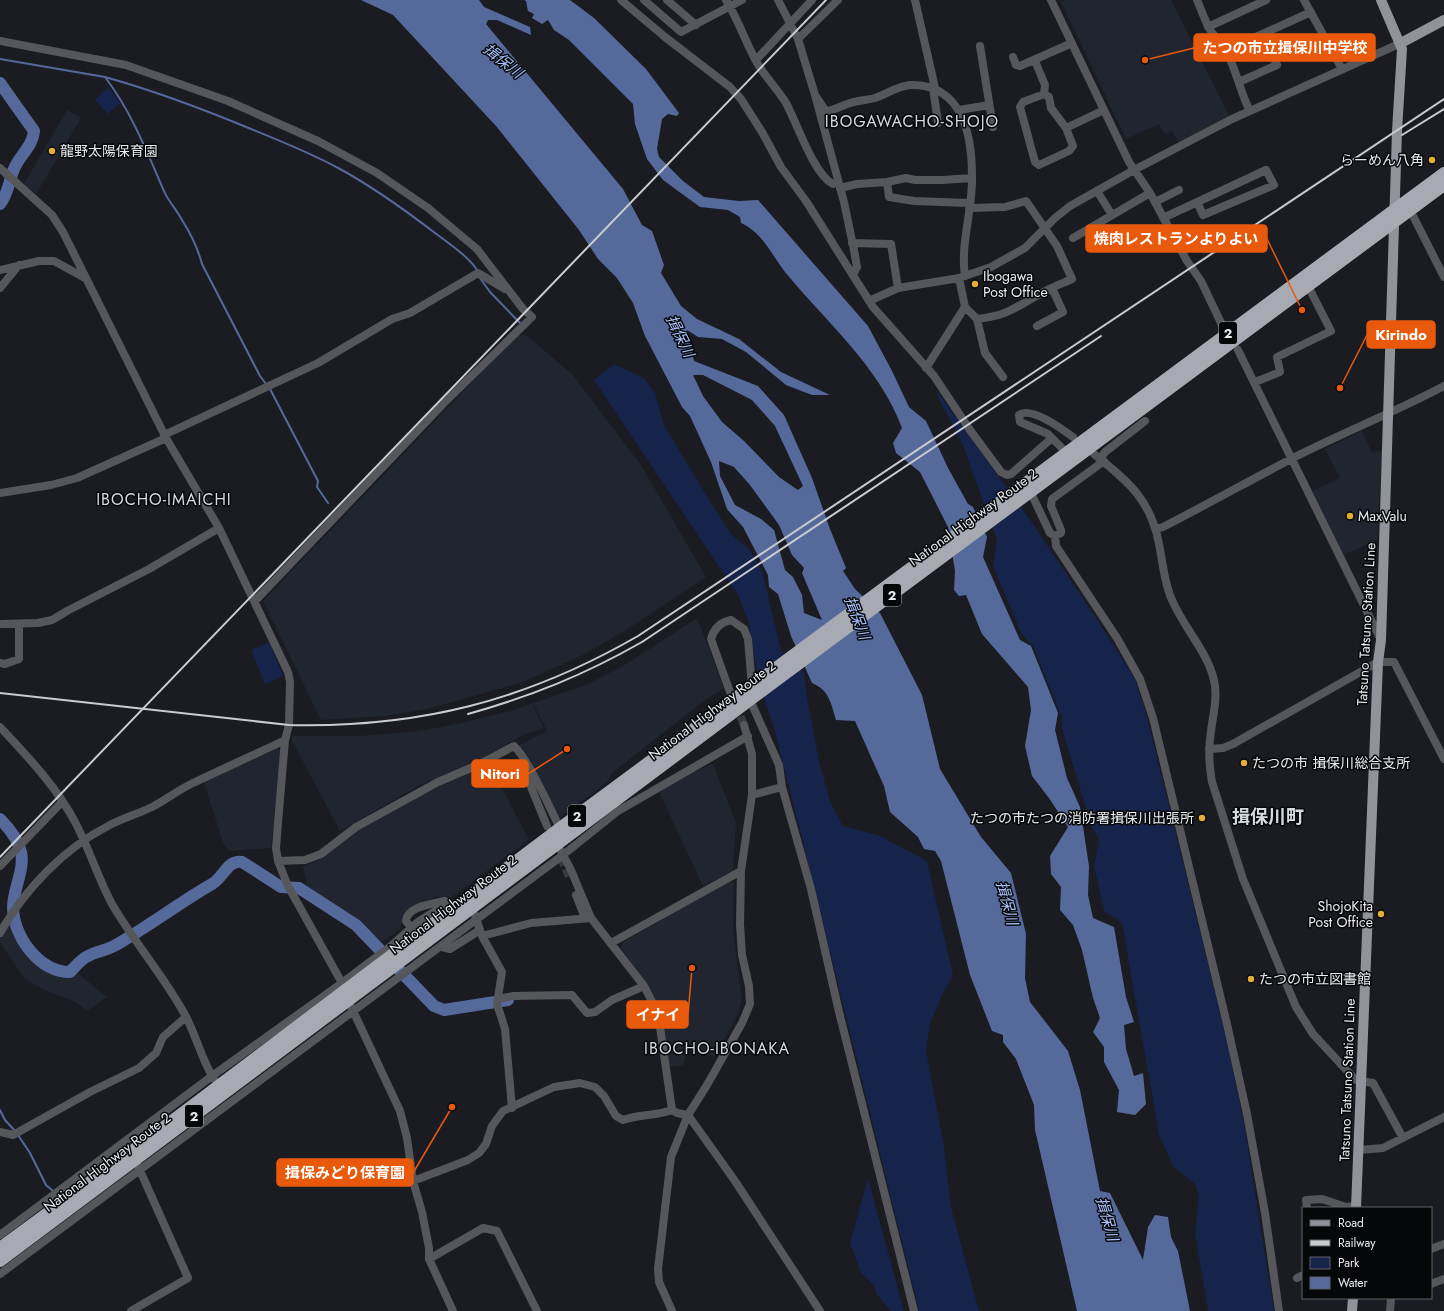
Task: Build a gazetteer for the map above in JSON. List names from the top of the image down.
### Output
{
  "streets": {
    "highway": ["2", "National Highway Route 2"],
    "main road": ["Tatsuno Tatsuno Station Line"]
  },
  "crossings": [
    ["National Highway Route 2", "Tatsuno Tatsuno Station Line"]
  ],
  "districts": [
    "IBOGAWACHO-SHOJO",
    "IBOCHO-IMAICHI",
    "揖保川町",
    "IBOCHO-IBONAKA"
  ],
  "water": ["揖保川"],
  "places": [
    "たつの市立揖保川中学校",
    "龍野太陽保育園",
    "らーめん八角",
    "Ibogawa Post Office",
    "焼肉レストランよりよい",
    "Kirindo",
    "MaxValu",
    "Nitori",
    "たつの市 揖保川総合支所",
    "たつの市たつの消防署揖保川出張所",
    "ShojoKita Post Office",
    "イナイ",
    "たつの市立図書館",
    "揖保みどり保育園"
  ],
  "legend": [
    "Road",
    "Railway",
    "Park",
    "Water"
  ]
}
